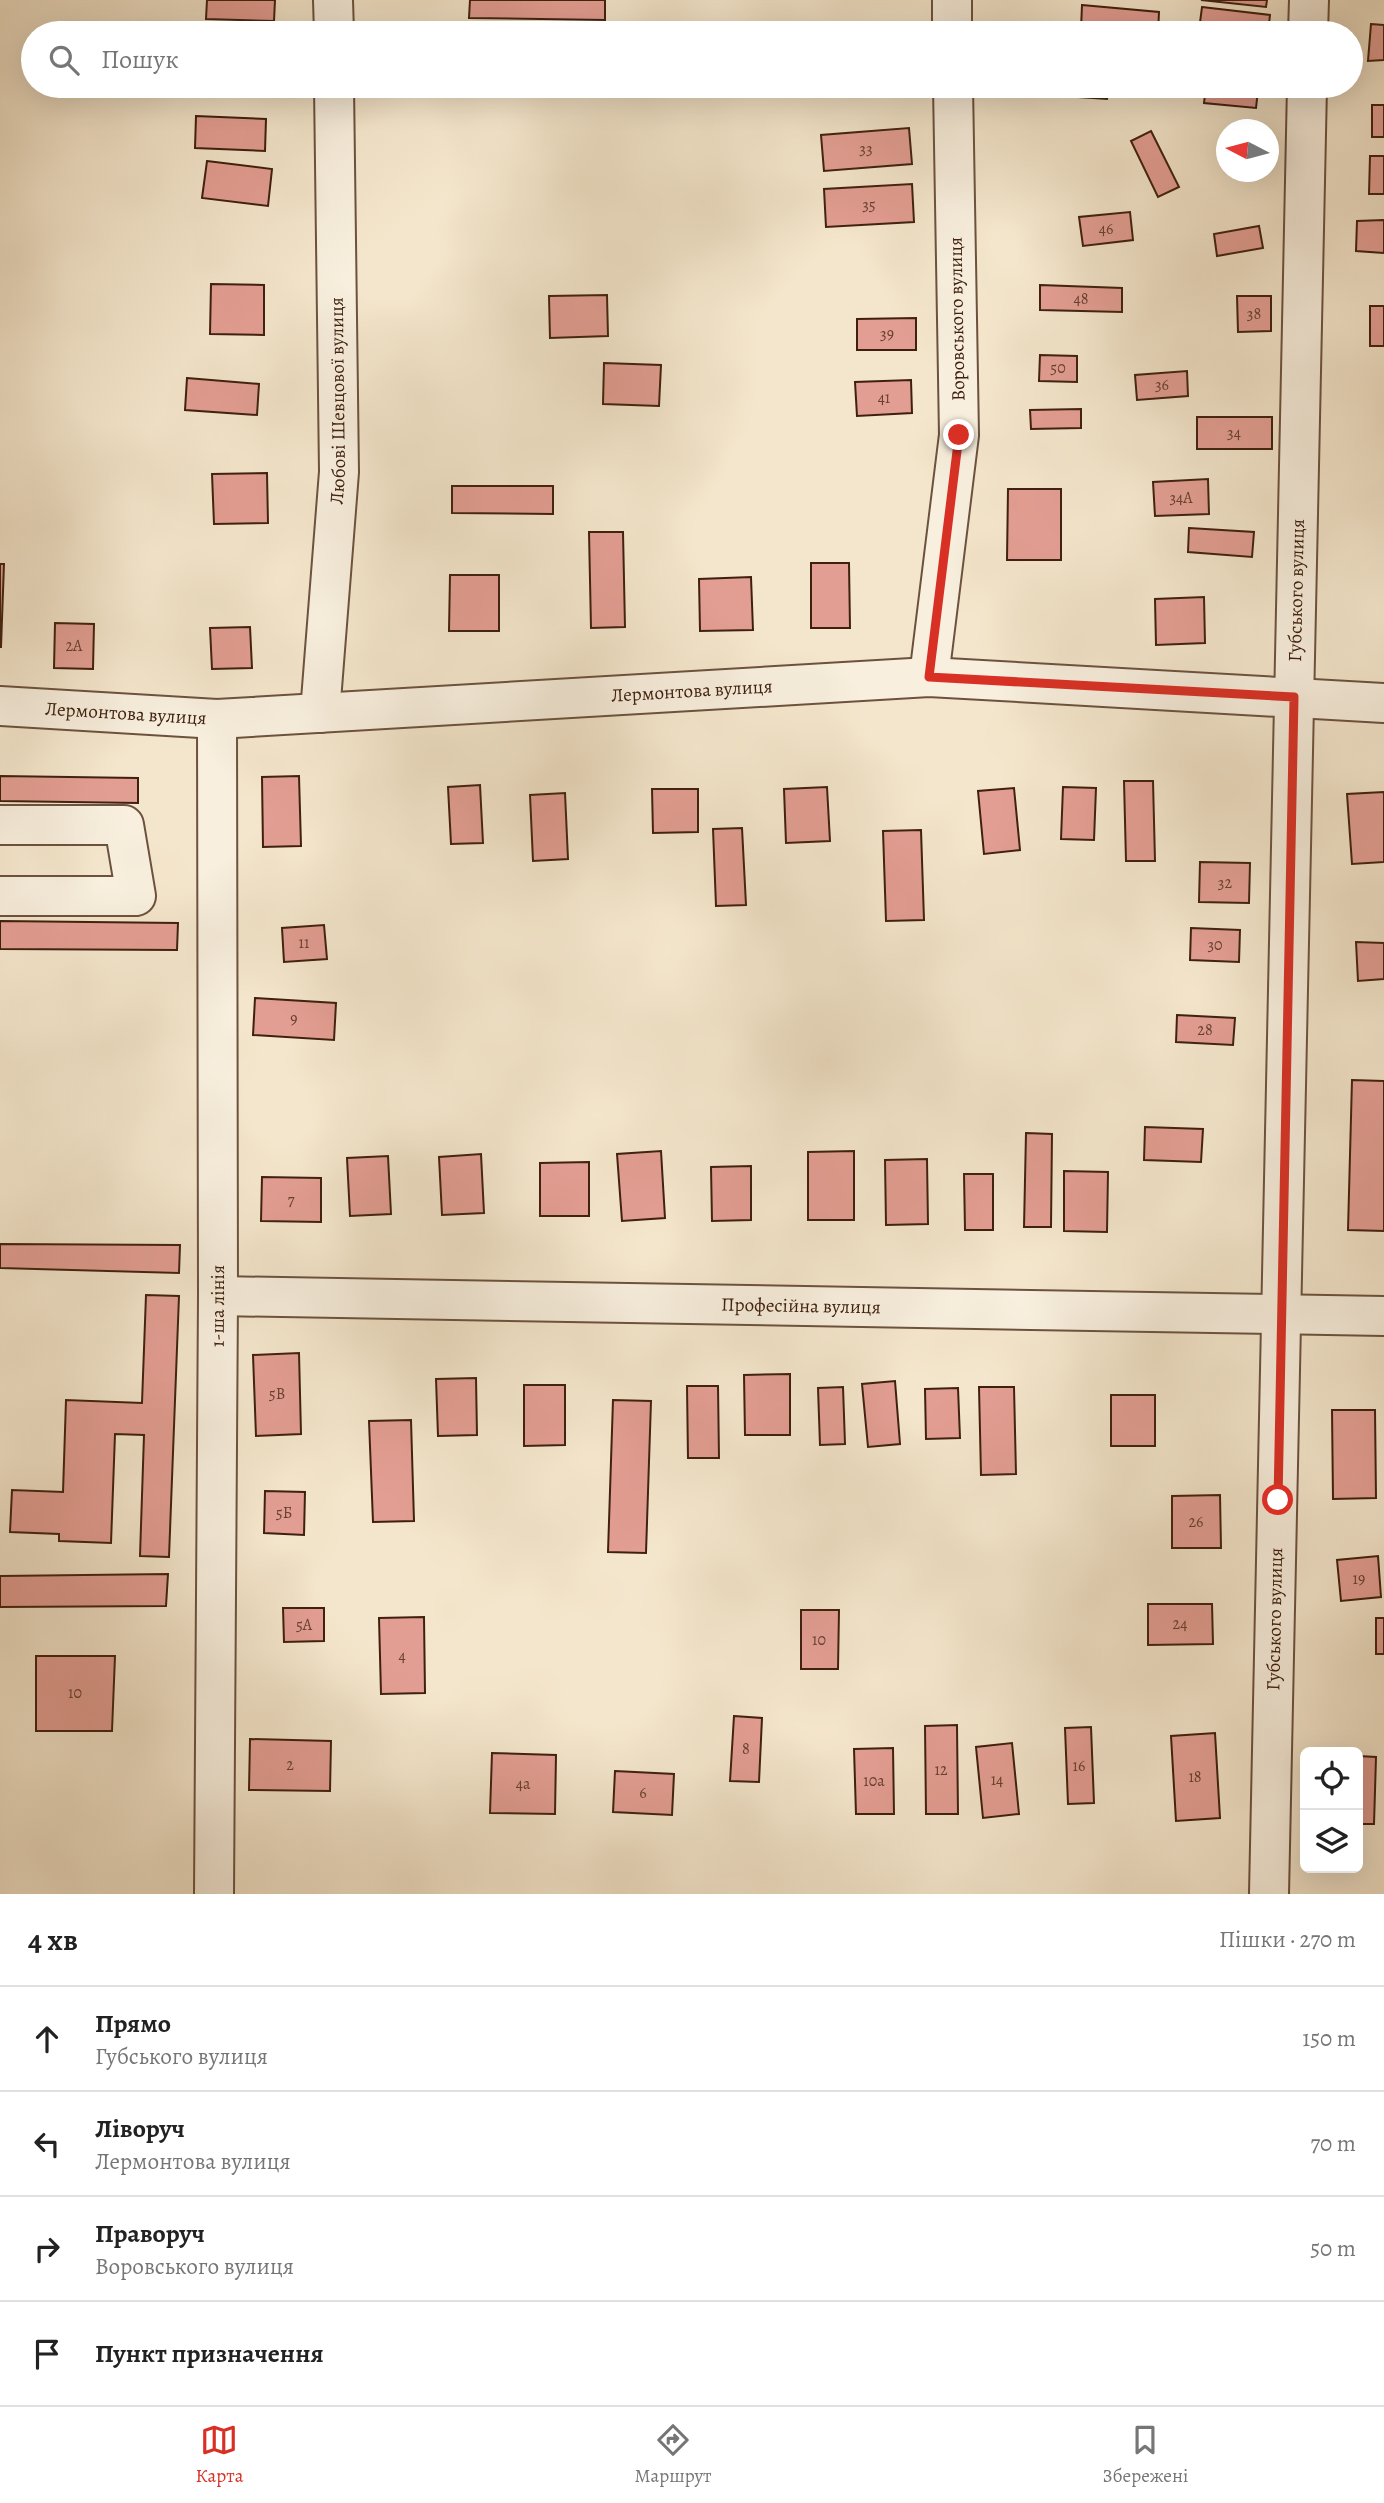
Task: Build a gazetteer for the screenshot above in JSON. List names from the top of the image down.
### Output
{
  "streets": {
    "street": [
      "Воровського вулиця",
      "Любові Шевцової вулиця",
      "Губського вулиця",
      "Лермонтова вулиця",
      "Професійна вулиця",
      "1-ша лінія"
    ]
  },
  "crossings": [
    ["Воровського вулиця", "Лермонтова вулиця"],
    ["Любові Шевцової вулиця", "Лермонтова вулиця"],
    ["Губського вулиця", "Лермонтова вулиця"],
    ["Губського вулиця", "Професійна вулиця"],
    ["Лермонтова вулиця", "1-ша лінія"],
    ["Професійна вулиця", "1-ша лінія"]
  ],
  "house_numbers": [
    "33",
    "35",
    "46",
    "48",
    "38",
    "39",
    "50",
    "36",
    "41",
    "34",
    "34А",
    "2А",
    "32",
    "11",
    "30",
    "9",
    "28",
    "7",
    "5В",
    "5Б",
    "26",
    "19",
    "24",
    "5А",
    "10",
    "4",
    "10",
    "8",
    "2",
    "16",
    "12",
    "18",
    "14",
    "10а",
    "4а",
    "6"
  ],
  "north": "left",
  "page": {
    "search": "Пошук",
    "heading": ["4 хв", "Пішки · 270 m"],
    "list": [
      ["Прямо", "Губського вулиця", "150 m"],
      ["Ліворуч", "Лермонтова вулиця", "70 m"],
      ["Праворуч", "Воровського вулиця", "50 m"],
      "Пункт призначення"
    ],
    "nav": ["Карта", "Маршрут", "Збережені"]
  }
}
